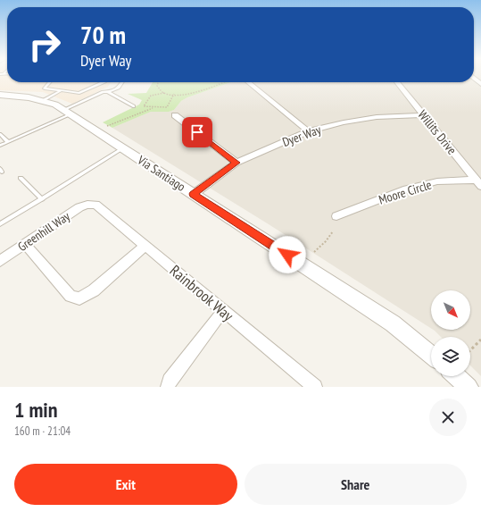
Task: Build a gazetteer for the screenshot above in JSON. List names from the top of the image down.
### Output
{
  "streets": {
    "street": [
      "Willits Drive",
      "Dyer Way",
      "Via Santiago",
      "Moore Circle",
      "Greenhill Way",
      "Rainbrook Way"
    ]
  },
  "crossings": [
    ["Willits Drive", "Dyer Way"],
    ["Willits Drive", "Moore Circle"],
    ["Dyer Way", "Via Santiago"],
    ["Greenhill Way", "Rainbrook Way"]
  ],
  "north": "bottom right",
  "page": {
    "turn": ["70 m", "Dyer Way"],
    "heading": ["1 min", "160 m · 21:04"],
    "buttons": ["Exit", "Share"]
  }
}
